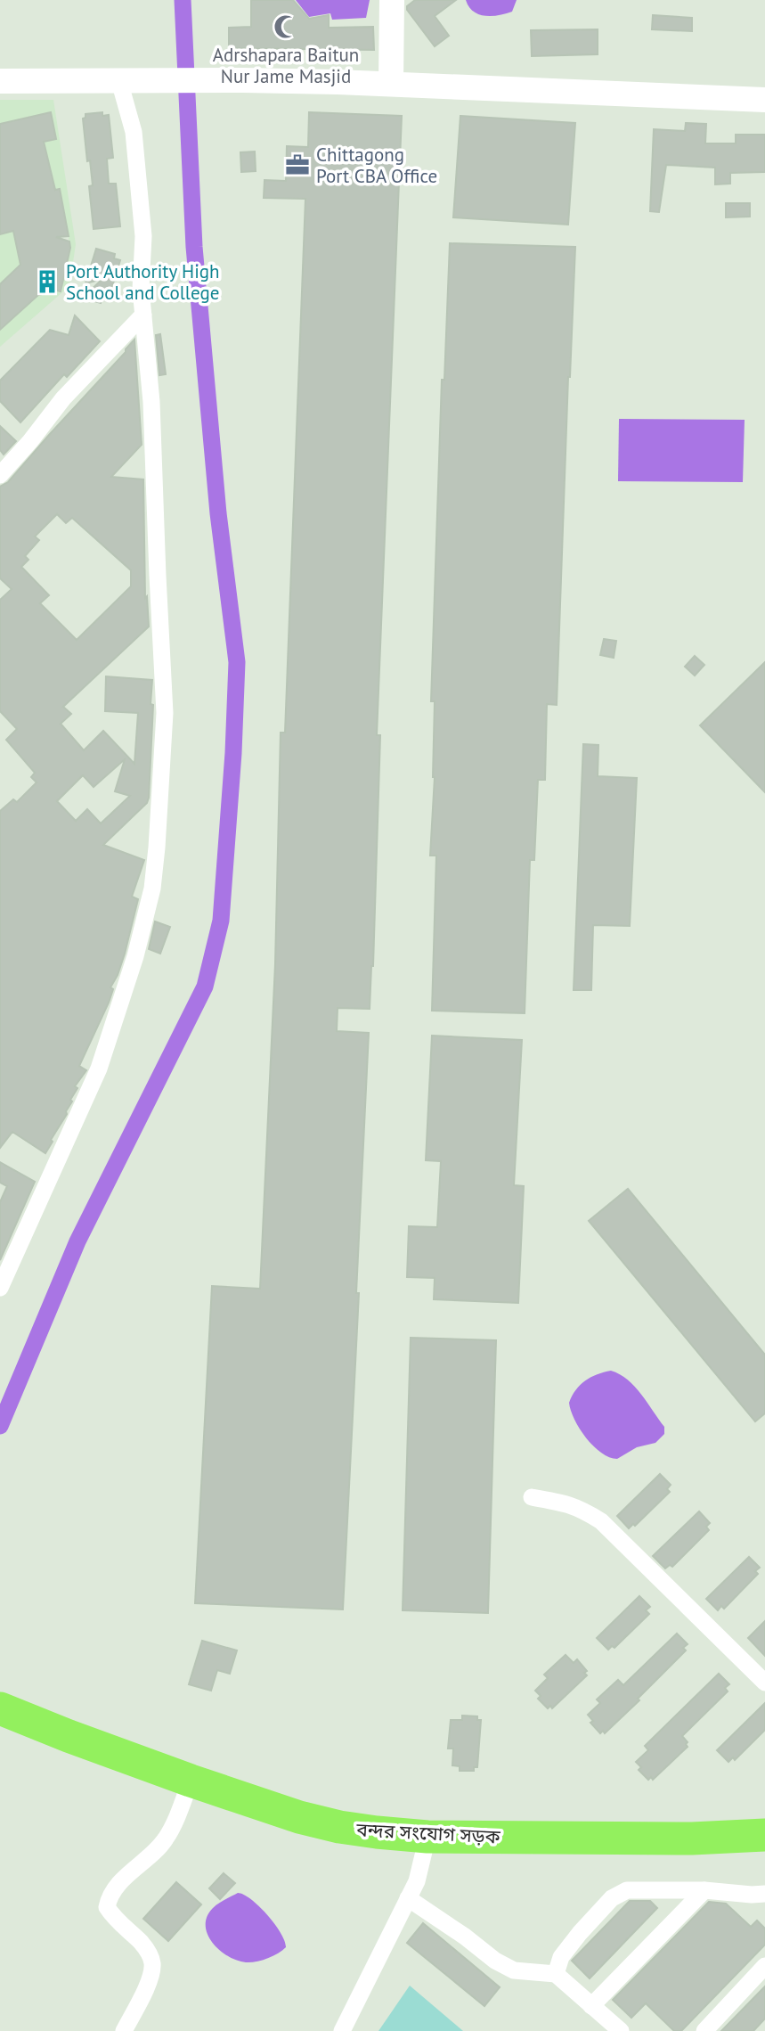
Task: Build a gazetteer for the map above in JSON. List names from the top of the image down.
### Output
{
  "streets": {
    "highway": ["বন্দর সংযোগ সড়ক"]
  },
  "places": {
    "mosque": ["Adrshapara Baitun Nur Jame Masjid"],
    "office": ["Chittagong Port CBA Office"],
    "building": ["Port Authority High School and College"]
  }
}
